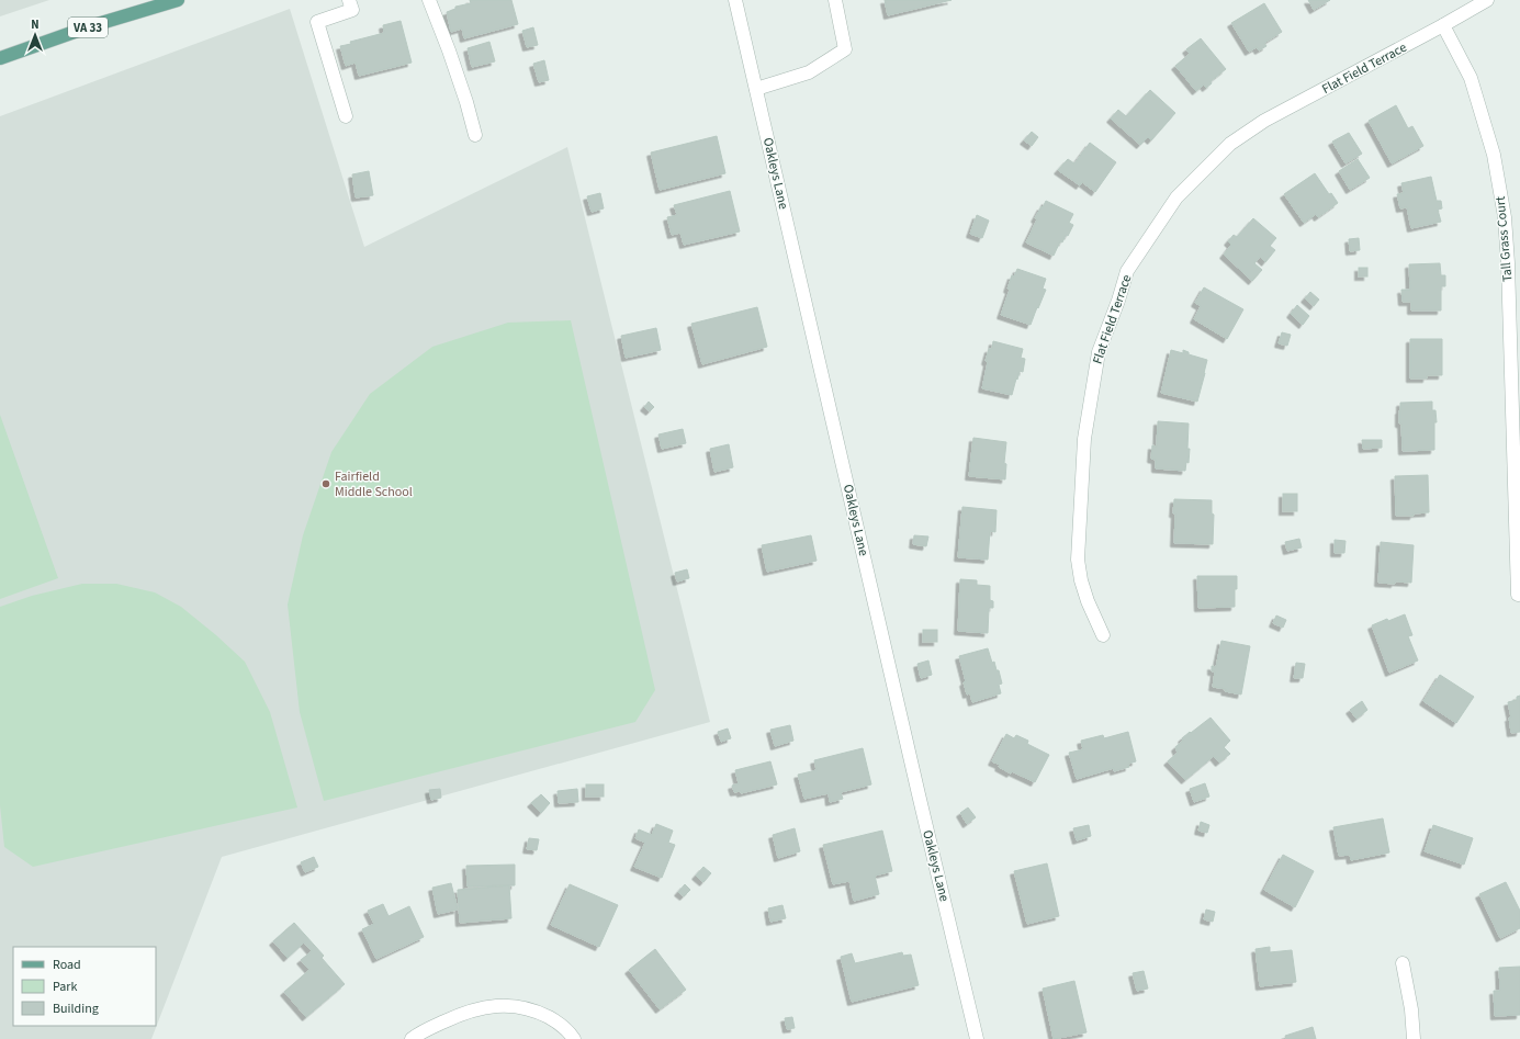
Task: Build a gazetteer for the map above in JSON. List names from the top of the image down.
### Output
{
  "streets": {
    "main road": ["VA 33"],
    "street": ["Flat Field Terrace", "Oakleys Lane", "Tall Grass Court"]
  },
  "crossings": [
    ["Flat Field Terrace", "Tall Grass Court"]
  ],
  "places": ["Fairfield Middle School"],
  "legend": ["Road", "Park", "Building"],
  "north": "top"
}
